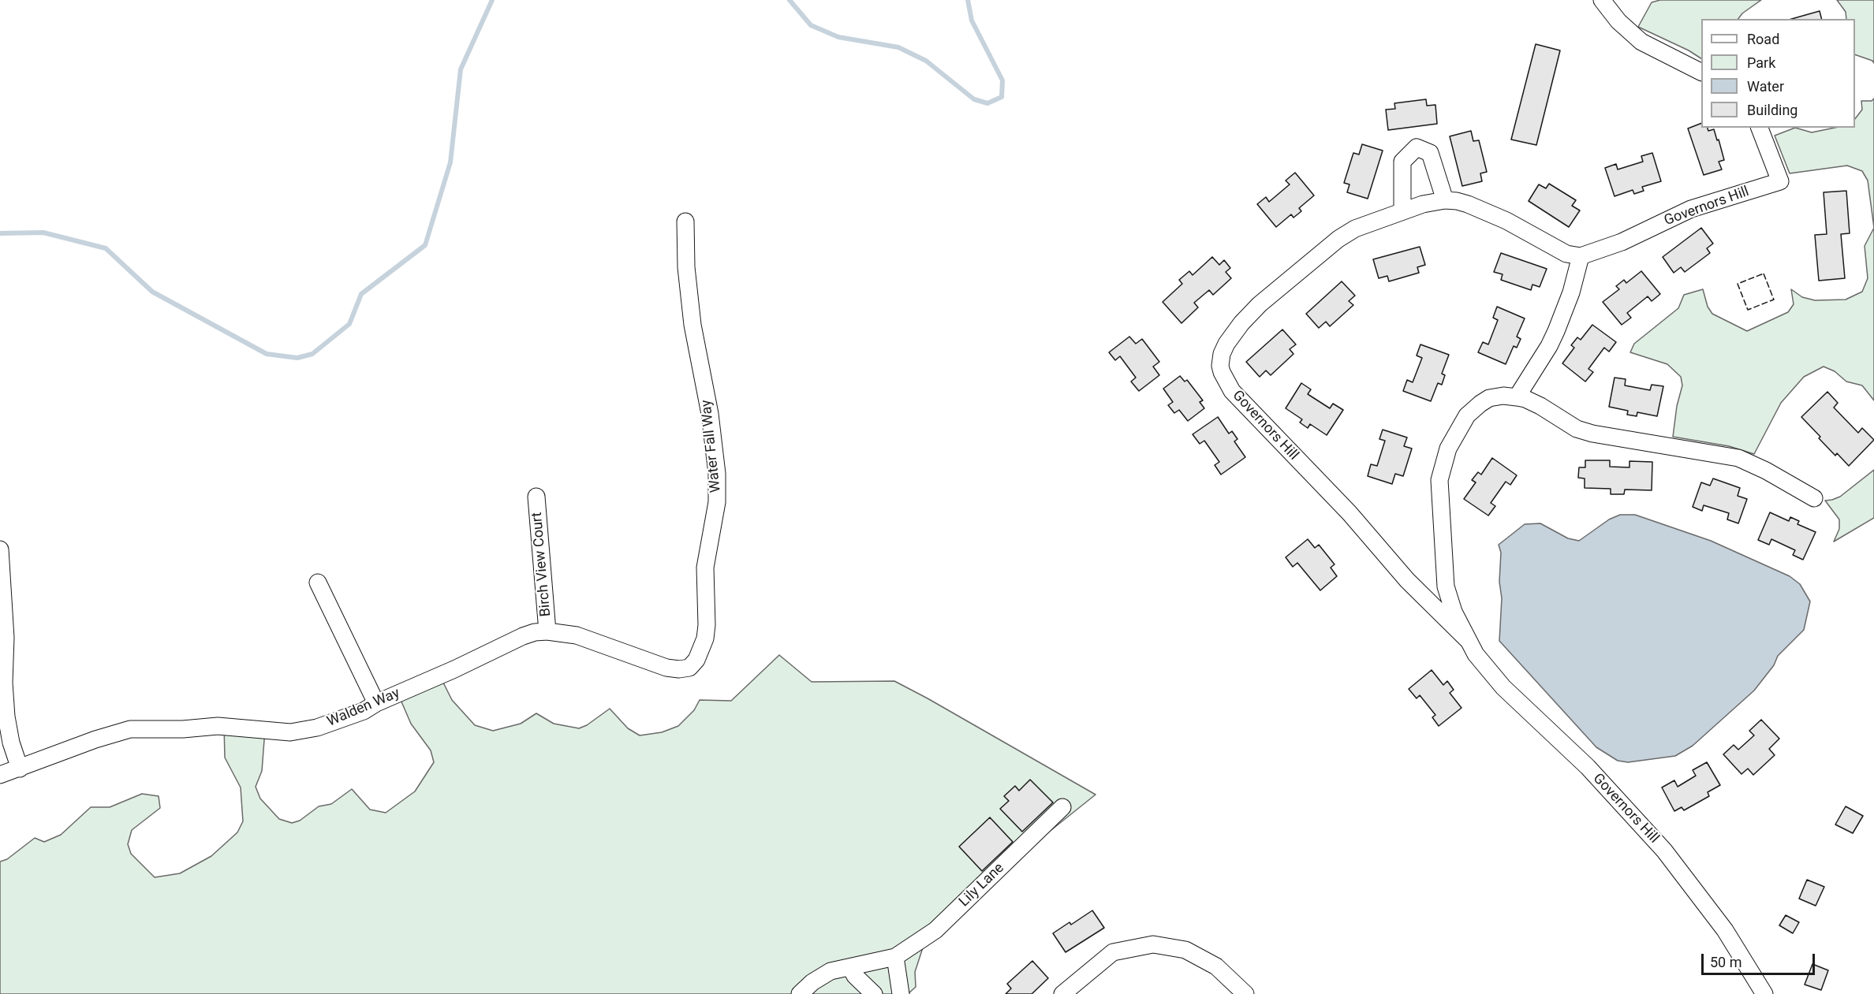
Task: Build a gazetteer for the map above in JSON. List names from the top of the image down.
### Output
{
  "streets": {
    "street": [
      "Governors Hill",
      "Water Fall Way",
      "Birch View Court",
      "Walden Way",
      "Lily Lane"
    ]
  },
  "crossings": [
    ["Water Fall Way", "Walden Way"],
    ["Birch View Court", "Walden Way"]
  ],
  "legend": [
    "Road",
    "Park",
    "Water",
    "Building"
  ],
  "scale_bar": "50 m"
}
